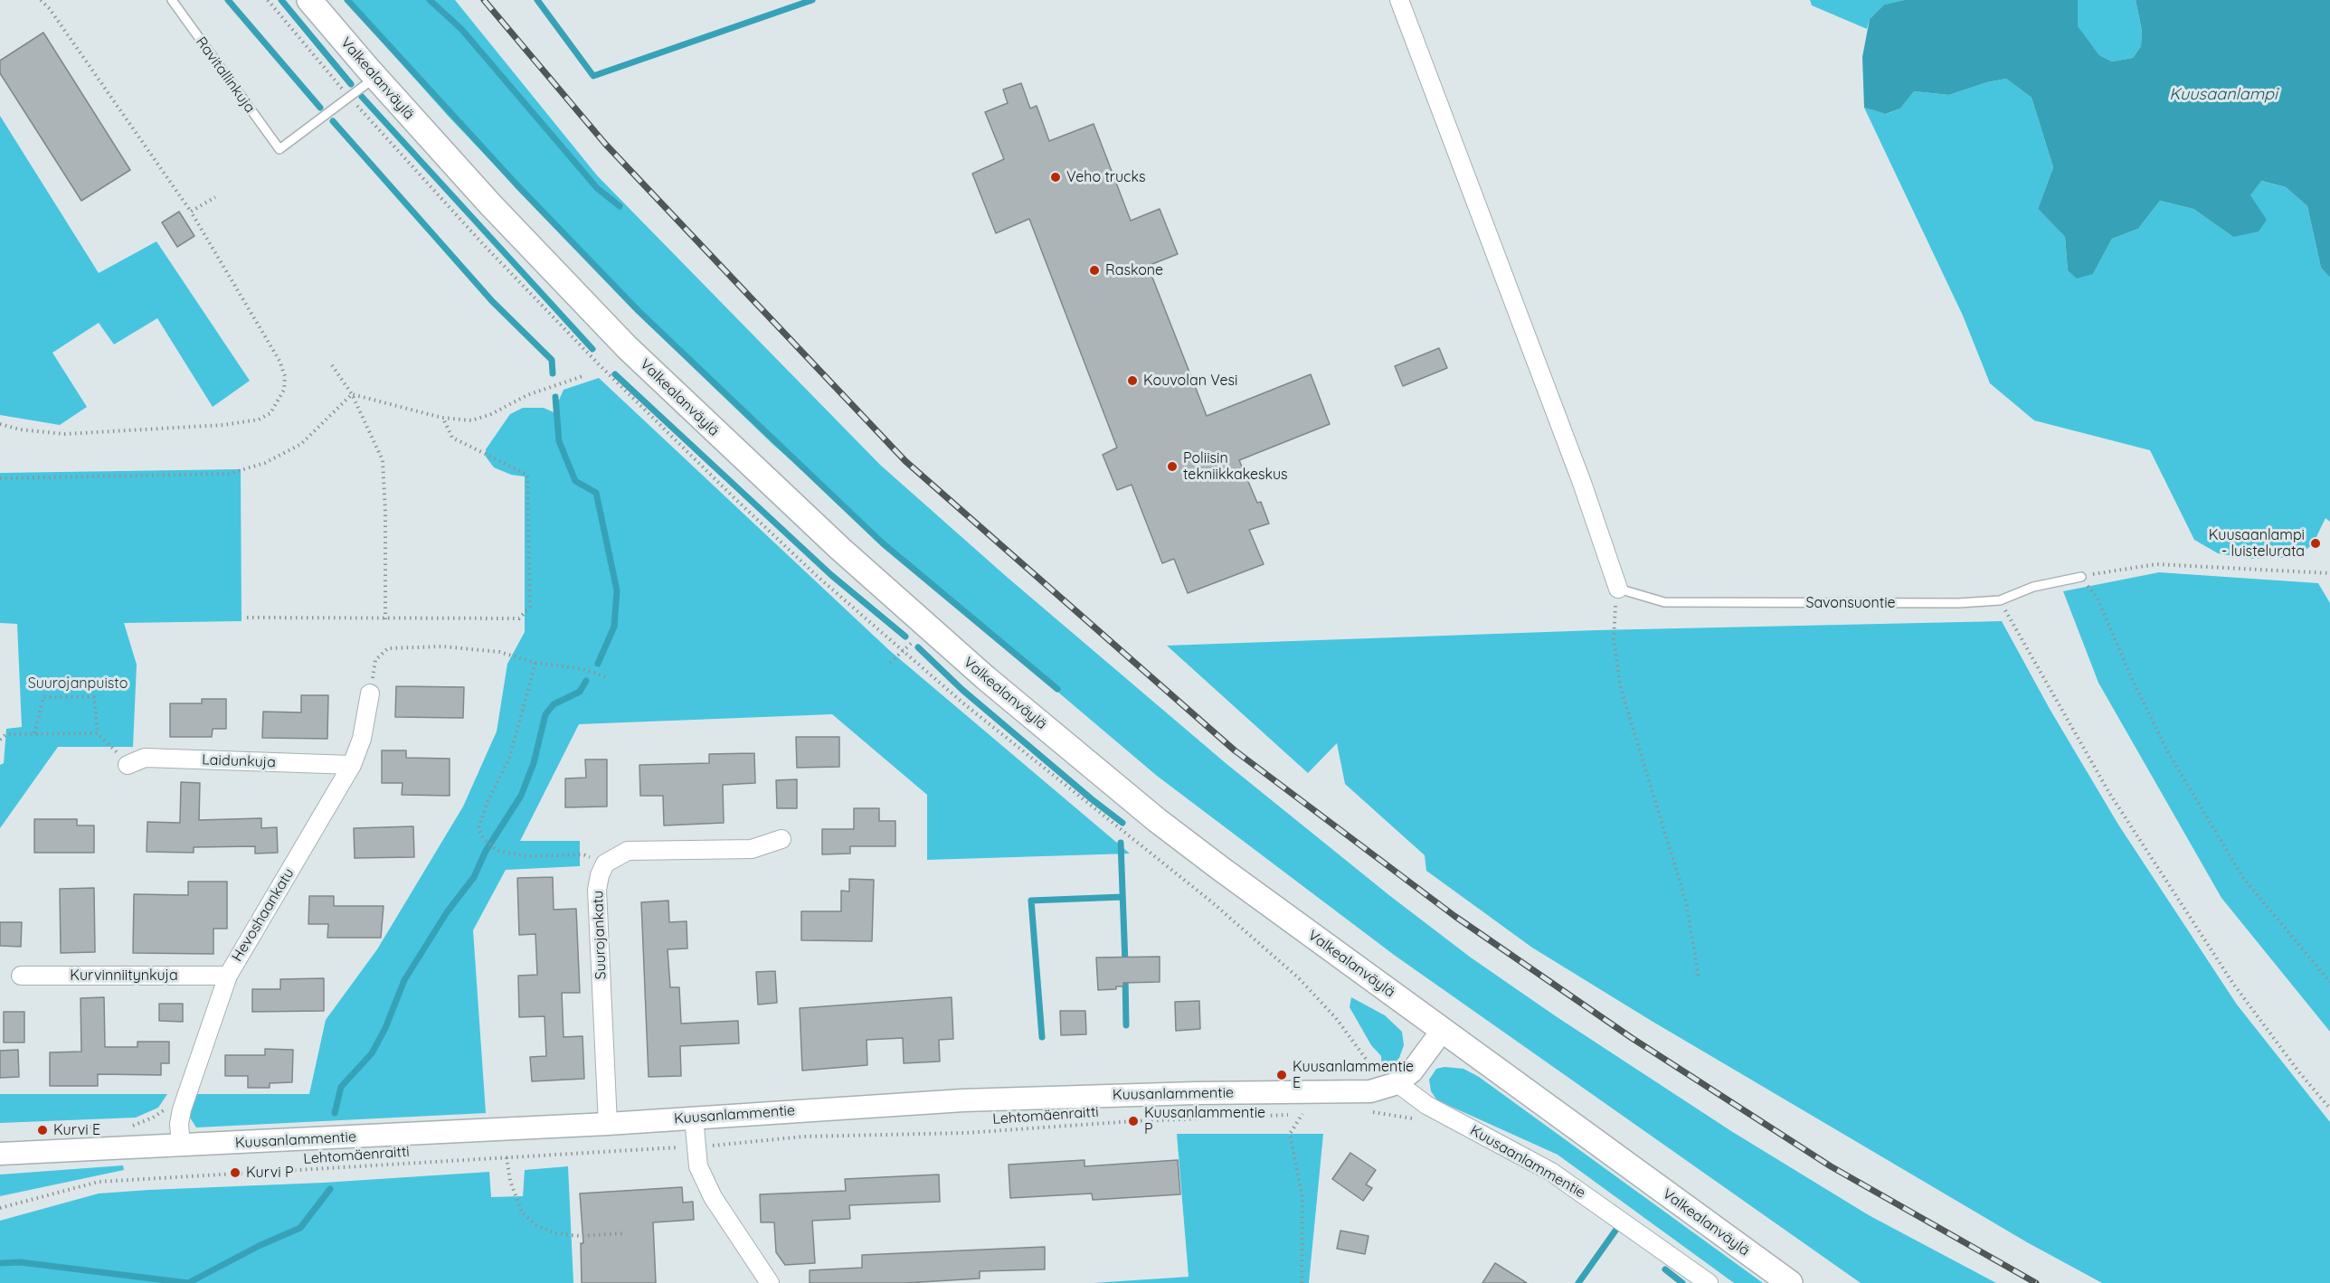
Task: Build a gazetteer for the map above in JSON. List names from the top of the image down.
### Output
{
  "streets": {
    "main road": ["Valkealanväylä"],
    "street": [
      "Laidunkuja",
      "Hevoshaankatu",
      "Suurojankatu",
      "Kurvinniitynkuja",
      "Kuusanlammentie",
      "Kuusaanlammentie"
    ],
    "lane": ["Ravitallinkuja", "Savonsuontie"],
    "path": ["Lehtomäenraitti"]
  },
  "crossings": [
    ["Ravitallinkuja", "Valkealanväylä"],
    ["Valkealanväylä", "Kuusanlammentie"],
    ["Laidunkuja", "Hevoshaankatu"],
    ["Hevoshaankatu", "Kurvinniitynkuja"],
    ["Hevoshaankatu", "Kuusanlammentie"],
    ["Suurojankatu", "Kuusanlammentie"],
    ["Kuusanlammentie", "Kuusaanlammentie"]
  ],
  "water": ["Kuusaanlampi"],
  "parks": ["Suurojanpuisto"],
  "places": [
    "Veho trucks",
    "Raskone",
    "Kouvolan Vesi",
    "Poliisin tekniikkakeskus",
    "Kuusaanlampi - luistelurata",
    "Kuusanlammentie E",
    "Kuusanlammentie P",
    "Kurvi E",
    "Kurvi P"
  ]
}
